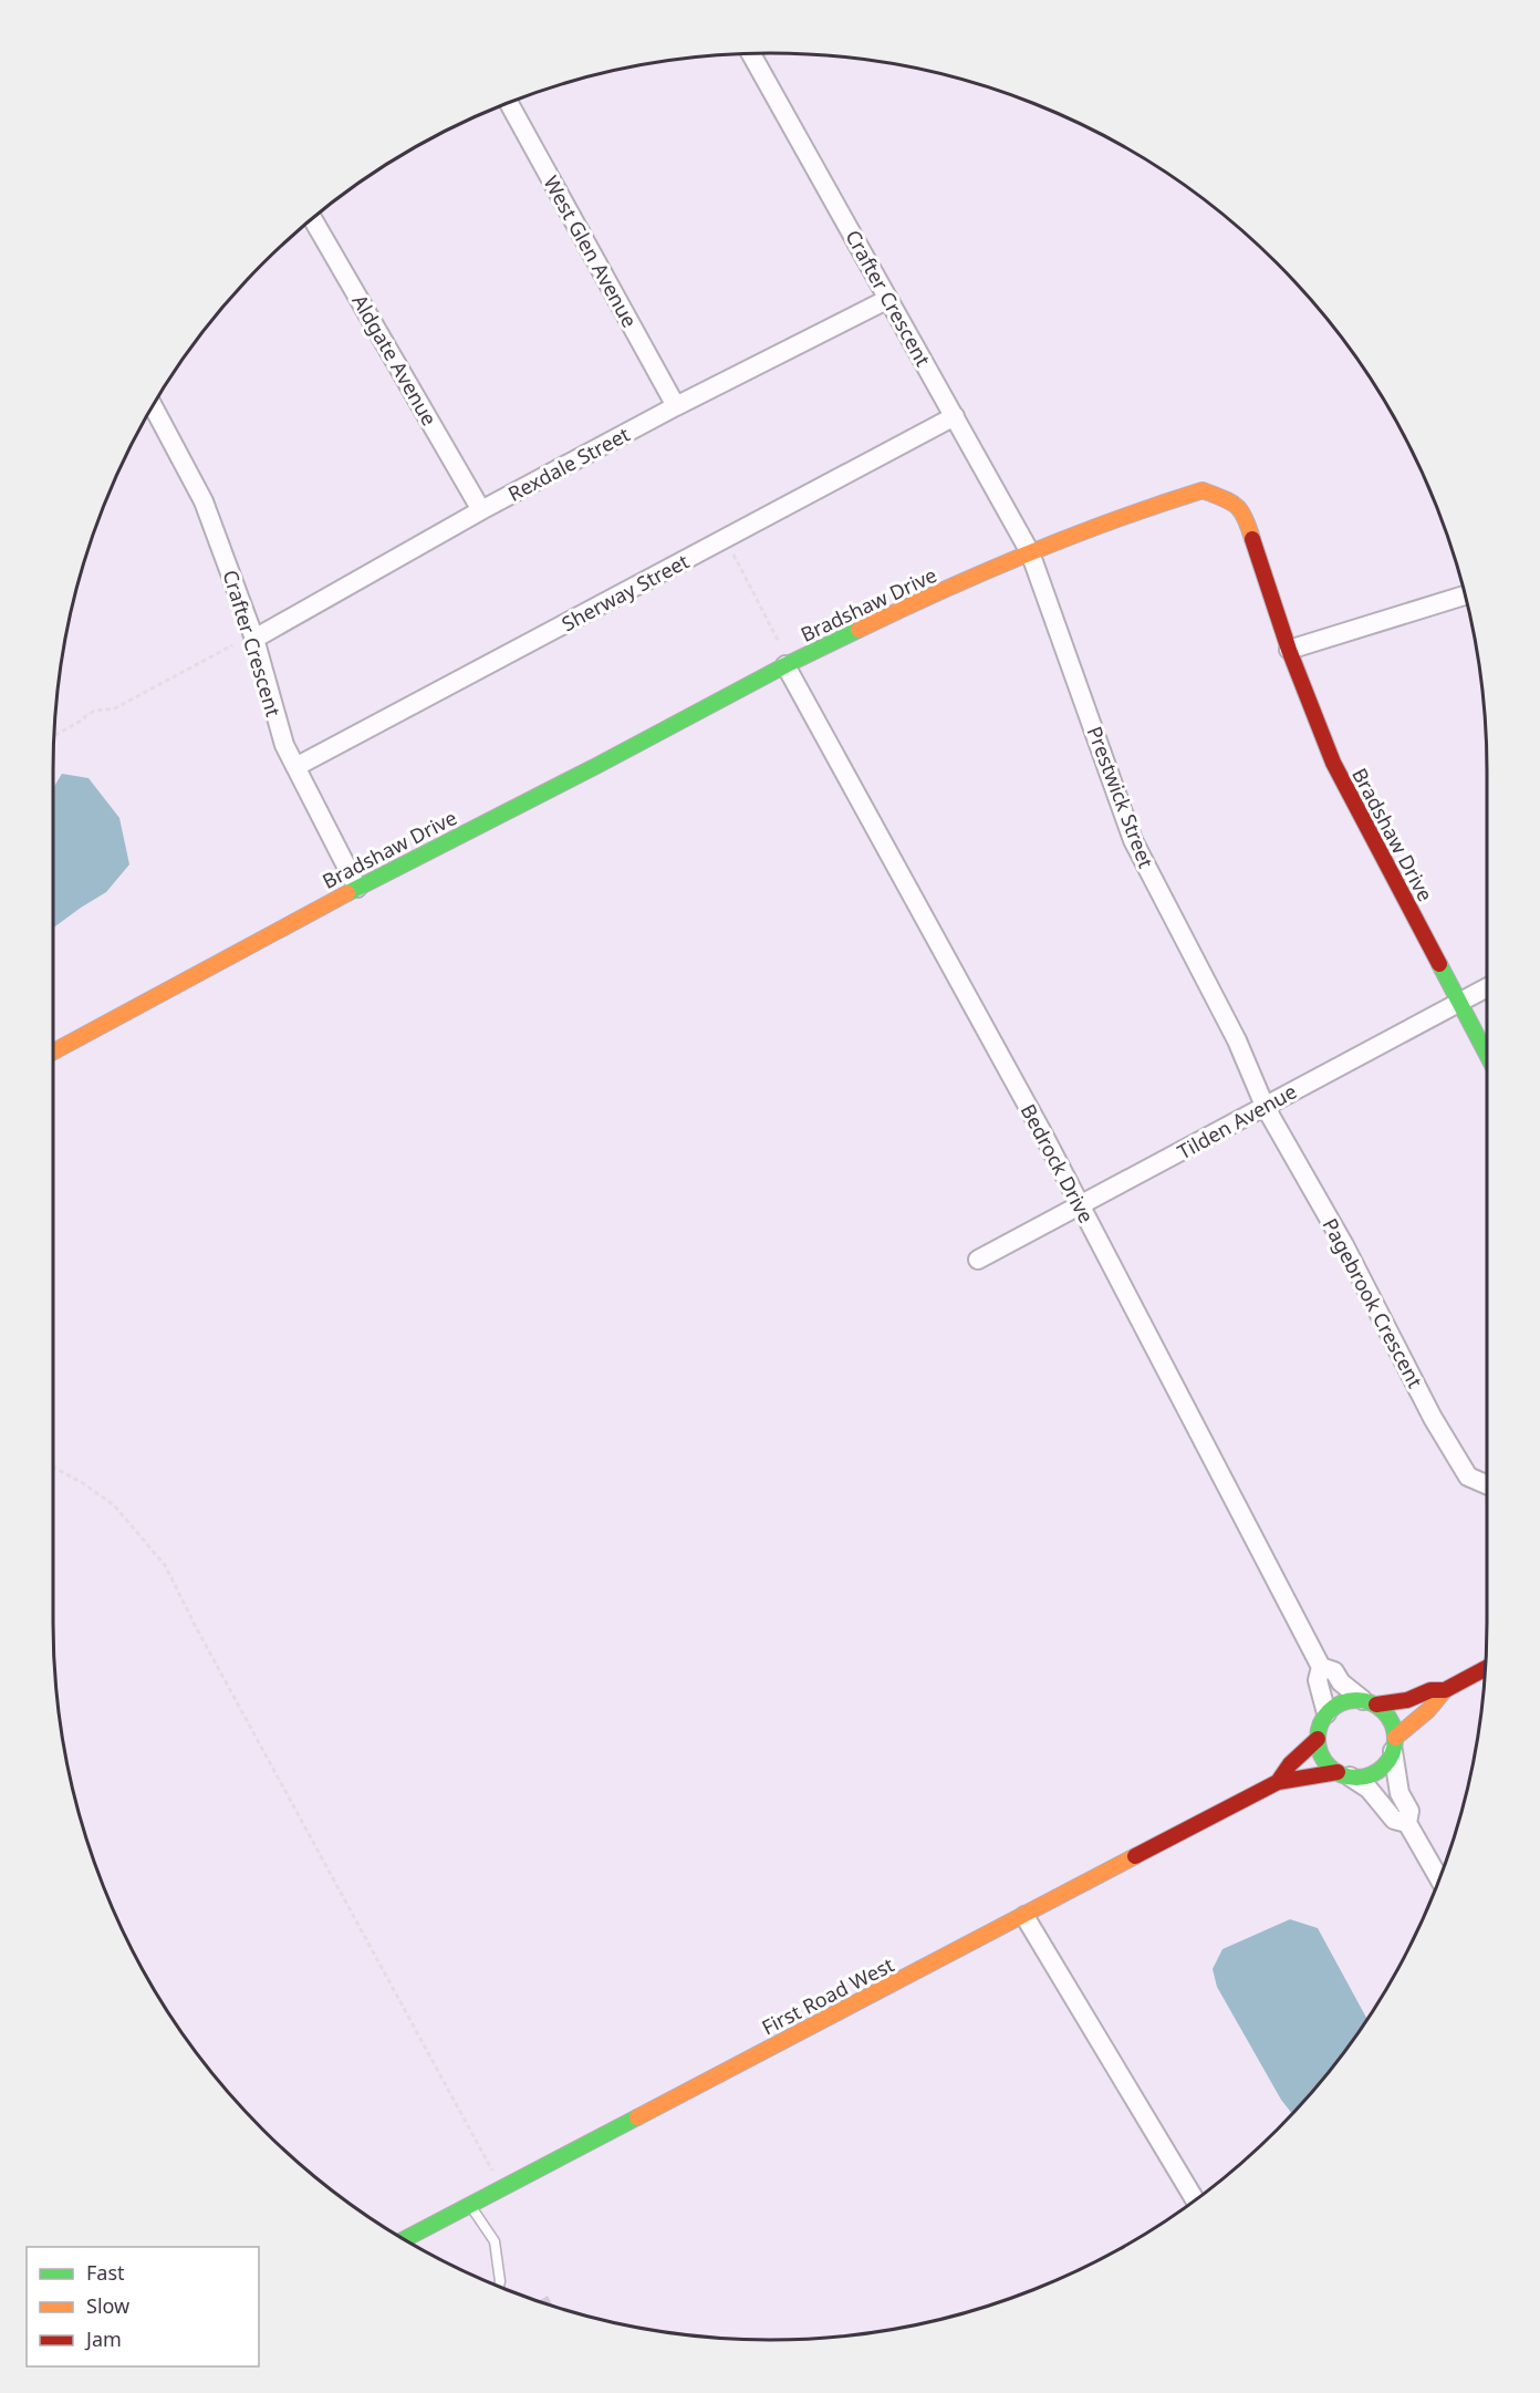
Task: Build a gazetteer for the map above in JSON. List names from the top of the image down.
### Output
{
  "streets": {
    "street": [
      "West Glen Avenue",
      "Crafter Crescent",
      "Aldgate Avenue",
      "Rexdale Street",
      "Sherway Street",
      "Bradshaw Drive",
      "Prestwick Street",
      "Tilden Avenue",
      "Bedrock Drive",
      "Pagebrook Crescent",
      "First Road West"
    ]
  },
  "crossings": [
    ["West Glen Avenue", "Rexdale Street"],
    ["Crafter Crescent", "Rexdale Street"],
    ["Crafter Crescent", "Sherway Street"],
    ["Crafter Crescent", "Bradshaw Drive"],
    ["Crafter Crescent", "Prestwick Street"],
    ["Aldgate Avenue", "Rexdale Street"],
    ["Bradshaw Drive", "Prestwick Street"],
    ["Bradshaw Drive", "Tilden Avenue"],
    ["Bradshaw Drive", "Bedrock Drive"],
    ["Prestwick Street", "Tilden Avenue"],
    ["Prestwick Street", "Pagebrook Crescent"],
    ["Tilden Avenue", "Bedrock Drive"],
    ["Tilden Avenue", "Pagebrook Crescent"],
    ["Bedrock Drive", "First Road West"]
  ],
  "legend": ["Fast", "Slow", "Jam"]
}
